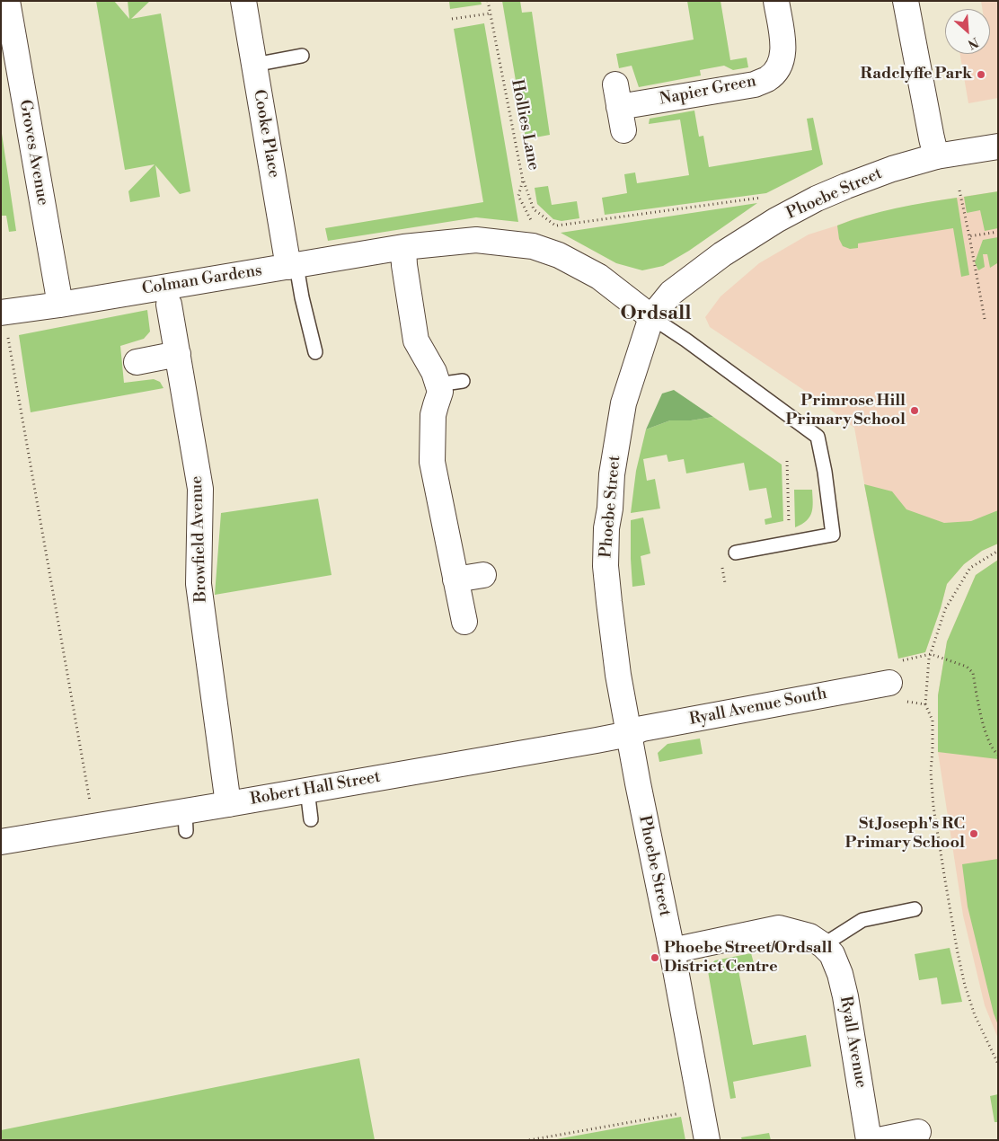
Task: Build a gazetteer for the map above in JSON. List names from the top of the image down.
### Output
{
  "streets": {
    "street": [
      "Napier Green",
      "Cooke Place",
      "Groves Avenue",
      "Phoebe Street",
      "Colman Gardens",
      "Browfield Avenue",
      "Ryall Avenue South",
      "Robert Hall Street",
      "Ryall Avenue"
    ],
    "path": ["Hollies Lane"]
  },
  "crossings": [
    ["Cooke Place", "Colman Gardens"],
    ["Groves Avenue", "Colman Gardens"],
    ["Phoebe Street", "Colman Gardens"],
    ["Phoebe Street", "Ryall Avenue South"],
    ["Phoebe Street", "Robert Hall Street"],
    ["Phoebe Street", "Ryall Avenue"],
    ["Browfield Avenue", "Robert Hall Street"],
    ["Ryall Avenue South", "Robert Hall Street"]
  ],
  "districts": ["Ordsall"],
  "places": [
    "Radclyffe Park",
    "Primrose Hill Primary School",
    "St Joseph's RC Primary School",
    "Phoebe Street/Ordsall District Centre"
  ],
  "north": "bottom right"
}
